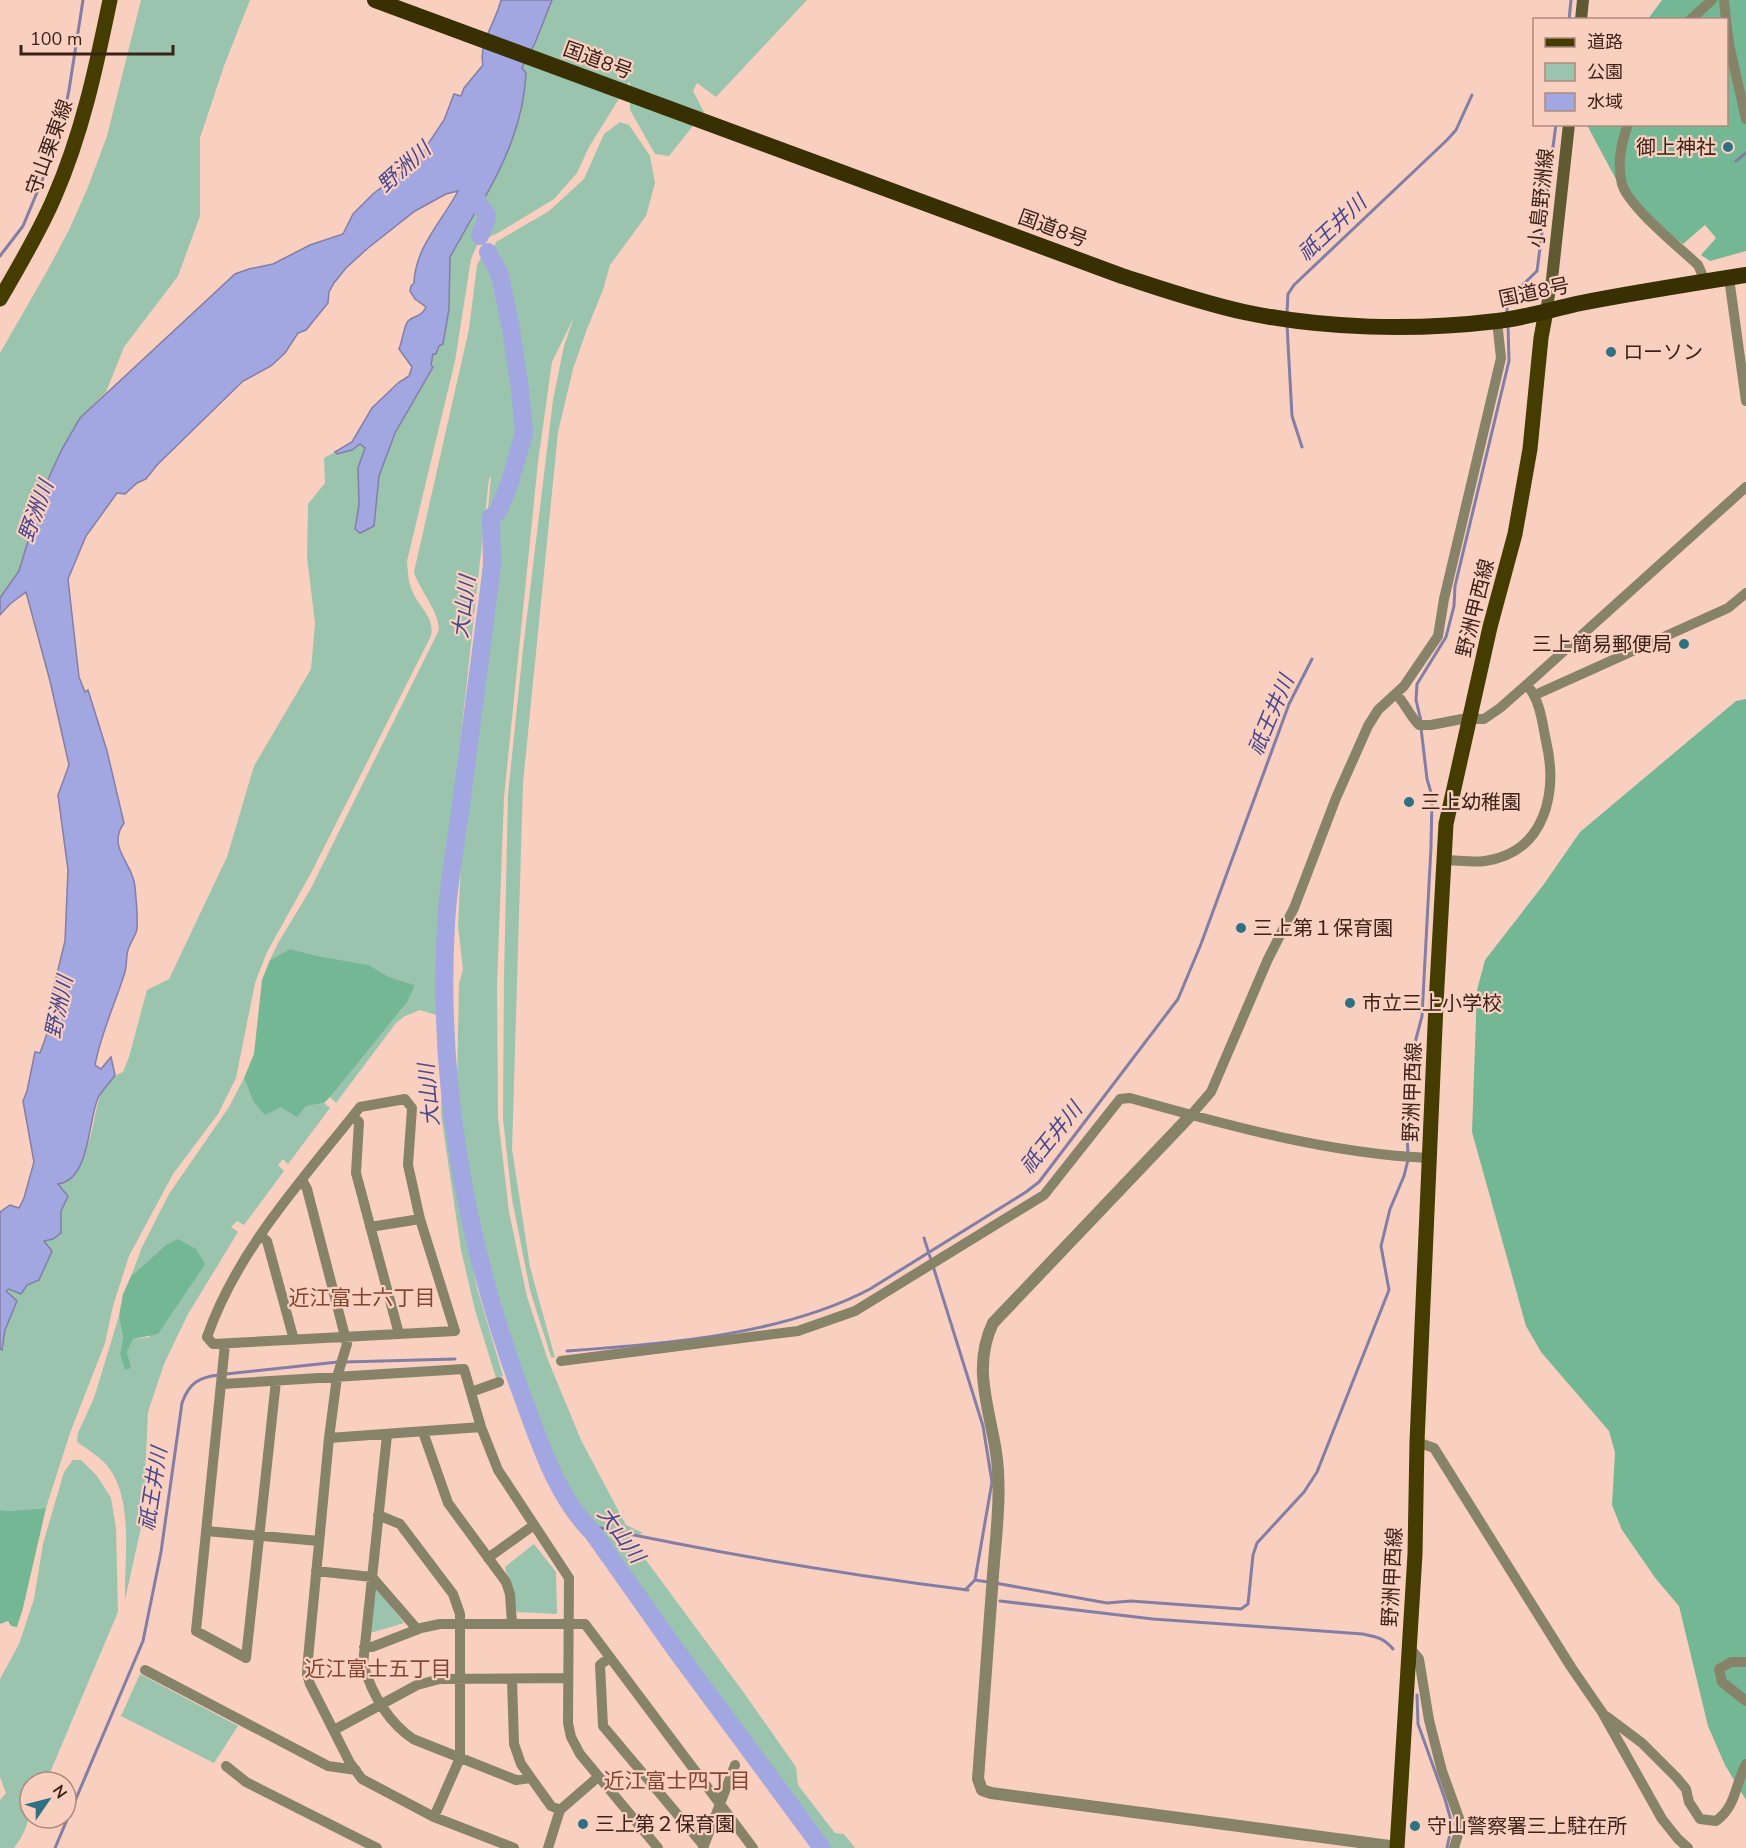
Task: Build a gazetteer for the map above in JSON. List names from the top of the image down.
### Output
{
  "streets": {
    "highway": ["国道8号"],
    "main road": ["守山栗東線", "小島野洲線", "野洲甲西線"]
  },
  "crossings": [
    ["国道8号", "小島野洲線"],
    ["国道8号", "野洲甲西線"],
    ["小島野洲線", "野洲甲西線"]
  ],
  "districts": ["近江富士六丁目", "近江富士五丁目", "近江富士四丁目"],
  "water": ["野洲川", "祇王井川", "大山川"],
  "places": [
    "御上神社",
    "ローソン",
    "三上簡易郵便局",
    "三上幼稚園",
    "三上第１保育園",
    "市立三上小学校",
    "三上第２保育園",
    "守山警察署三上駐在所"
  ],
  "legend": ["道路", "公園", "水域"],
  "scale_bar": "100 m",
  "north": "top right"
}
